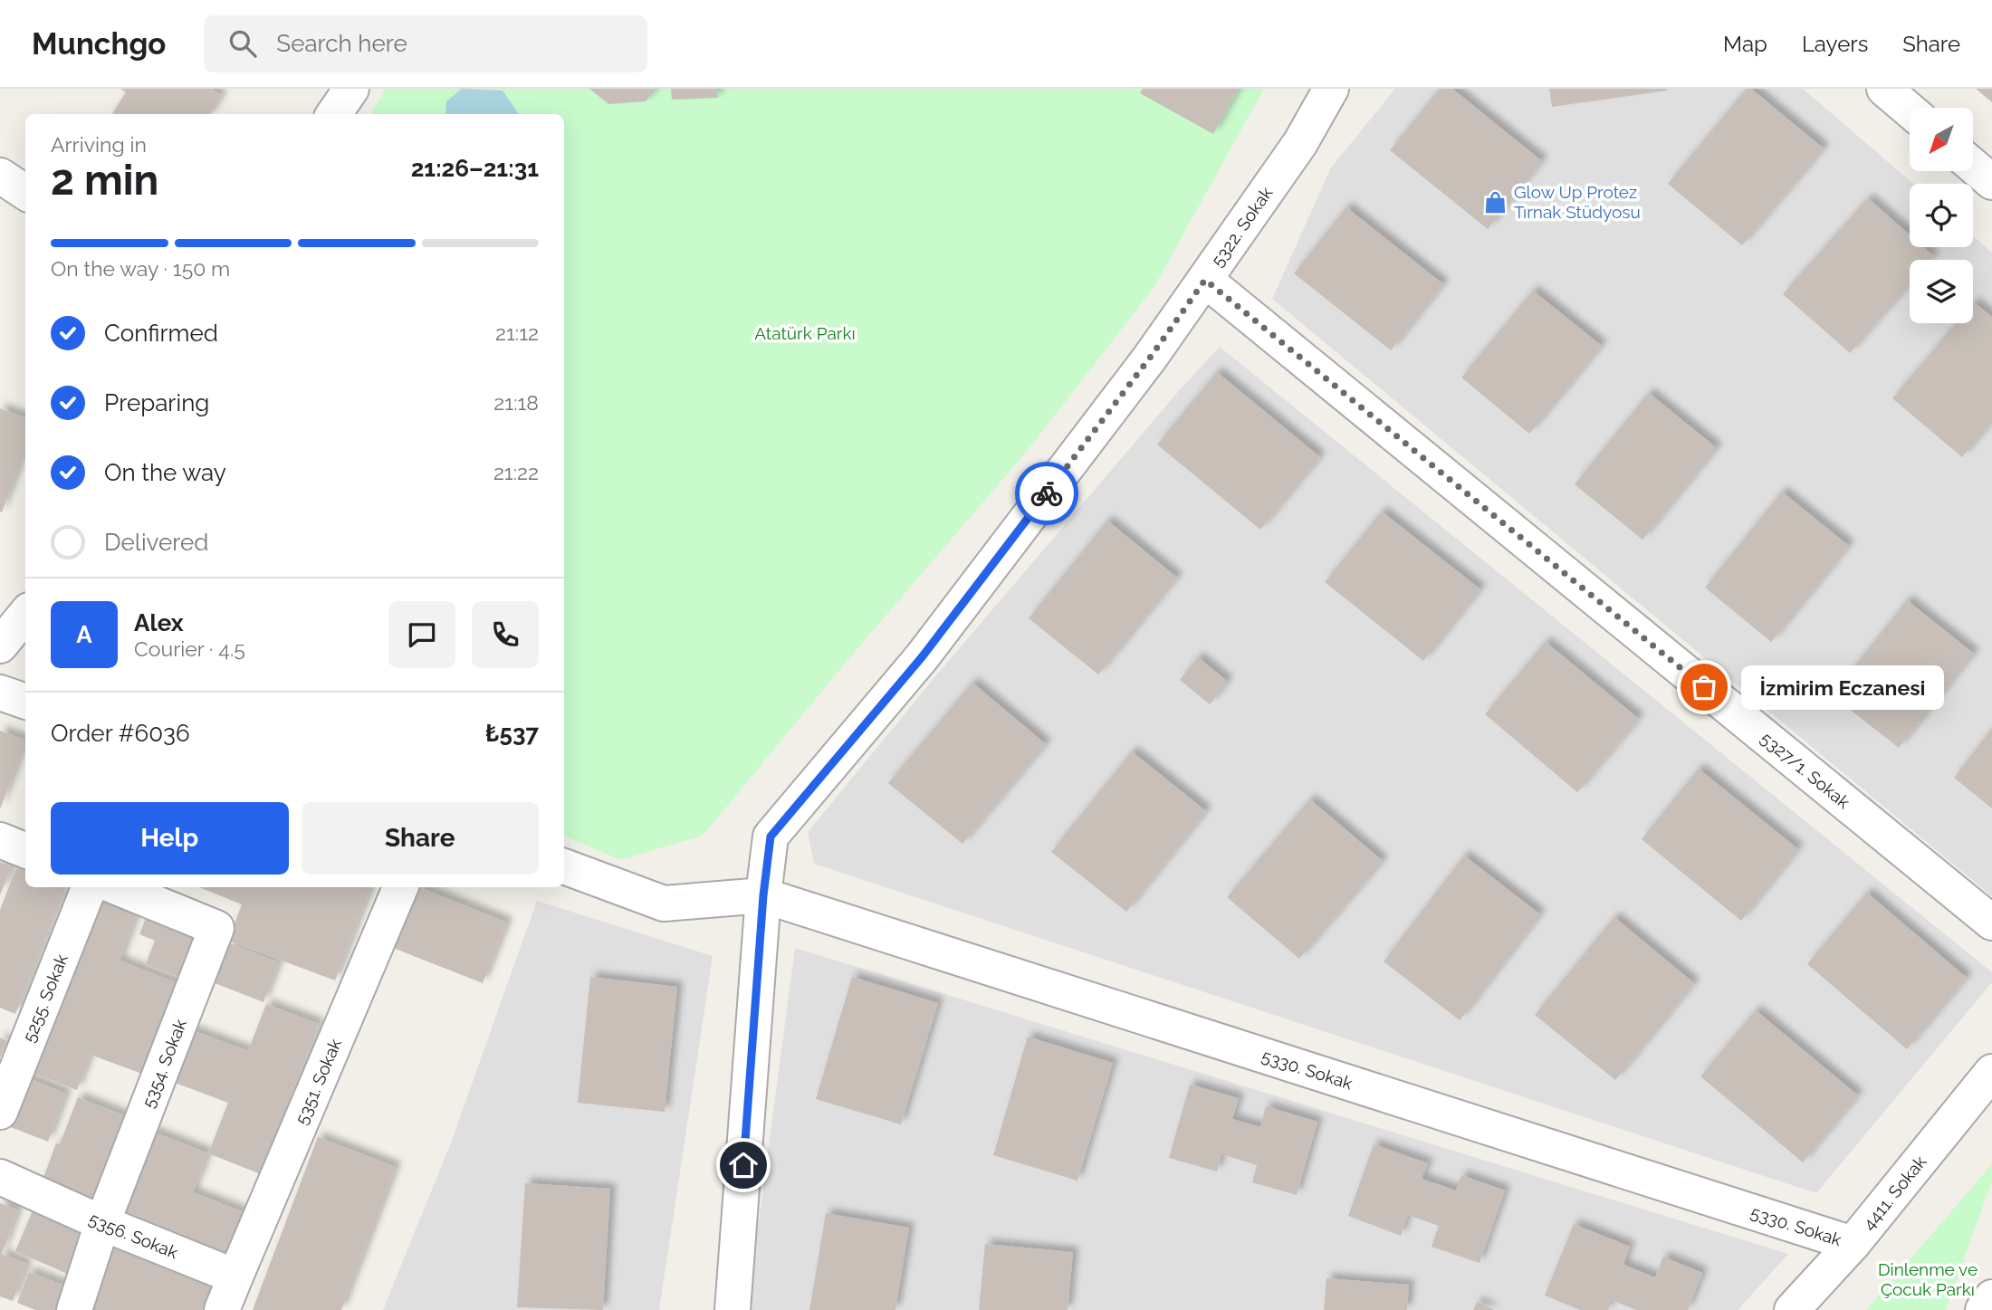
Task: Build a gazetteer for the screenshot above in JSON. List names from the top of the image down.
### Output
{
  "streets": {
    "street": [
      "5322. Sokak",
      "5327/1. Sokak",
      "5255. Sokak",
      "5354. Sokak",
      "5330. Sokak",
      "5351. Sokak",
      "4411. Sokak",
      "5356. Sokak"
    ]
  },
  "crossings": [
    ["5322. Sokak", "5327/1. Sokak"],
    ["5322. Sokak", "5330. Sokak"],
    ["5354. Sokak", "5356. Sokak"],
    ["5330. Sokak", "4411. Sokak"],
    ["5351. Sokak", "5356. Sokak"]
  ],
  "parks": ["Atatürk Parkı", "Dinlenme ve Çocuk Parkı"],
  "places": {
    "shop": ["Glow Up Protez Tırnak Stüdyosu"],
    "other": ["İzmirim Eczanesi"]
  },
  "north": "bottom left",
  "page": {
    "header": "Munchgo",
    "search": "Search here",
    "nav": ["Map", "Layers", "Share"],
    "heading": ["2 min", "Arriving in", "21:26–21:31"],
    "panel": [
      "Alex",
      "Courier · 4.5",
      "Order #6036",
      "₺537"
    ],
    "bar": "On the way · 150 m",
    "list": [
      ["Confirmed", "21:12"],
      ["Preparing", "21:18"],
      ["On the way", "21:22"],
      "Delivered"
    ],
    "round": "A",
    "bubble": "İzmirim Eczanesi",
    "buttons": ["Help", "Share"]
  }
}
